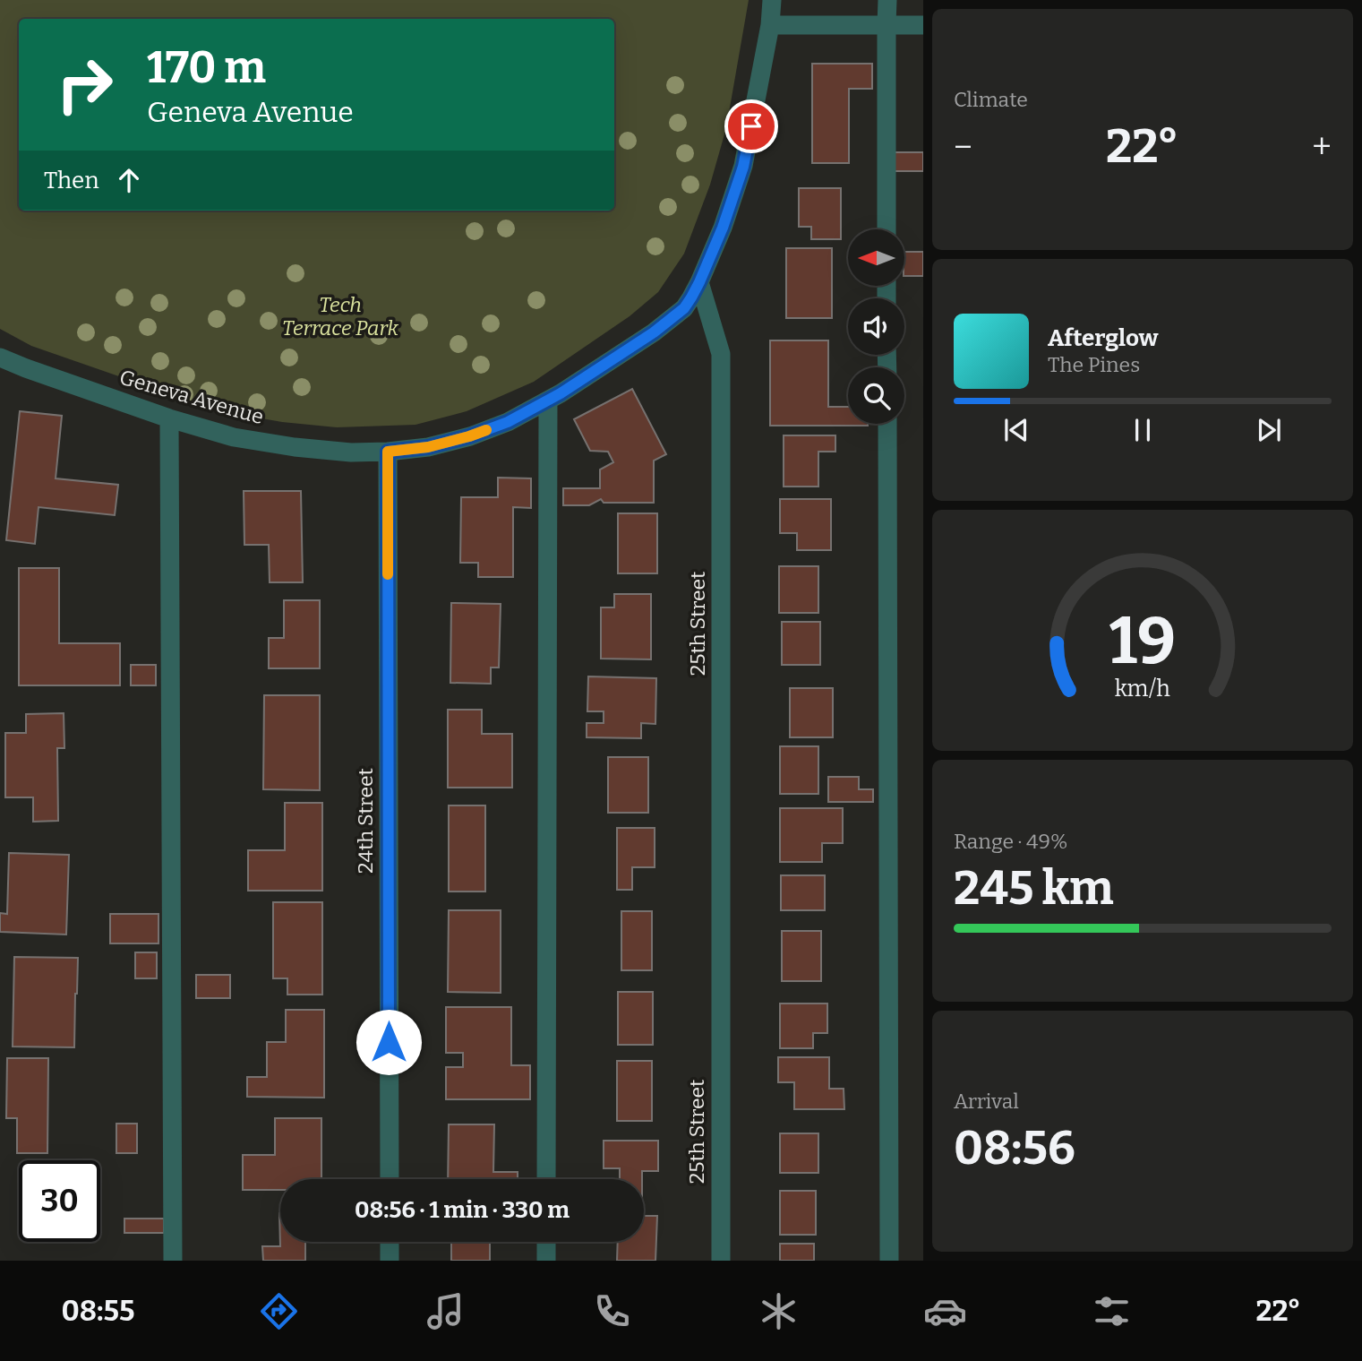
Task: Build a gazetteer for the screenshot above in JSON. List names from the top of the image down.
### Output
{
  "streets": {
    "street": ["Geneva Avenue", "25th Street", "24th Street"]
  },
  "crossings": [
    ["Geneva Avenue", "25th Street"],
    ["Geneva Avenue", "24th Street"]
  ],
  "parks": ["Tech Terrace Park"],
  "north": "left",
  "page": {
    "tile": [
      "Climate",
      ["Range · 49%", "245 km"],
      ["Arrival", "08:56"]
    ],
    "turn": ["170 m", "Geneva Avenue"],
    "heat": ["−", "22°", "+"],
    "then": "Then",
    "song": ["Afterglow", "The Pines"],
    "limit": "30",
    "trip": "08:56 · 1 min · 330 m",
    "tabs": ["08:55", "22°"],
    "gauge": ["19", "km/h"]
  }
}
